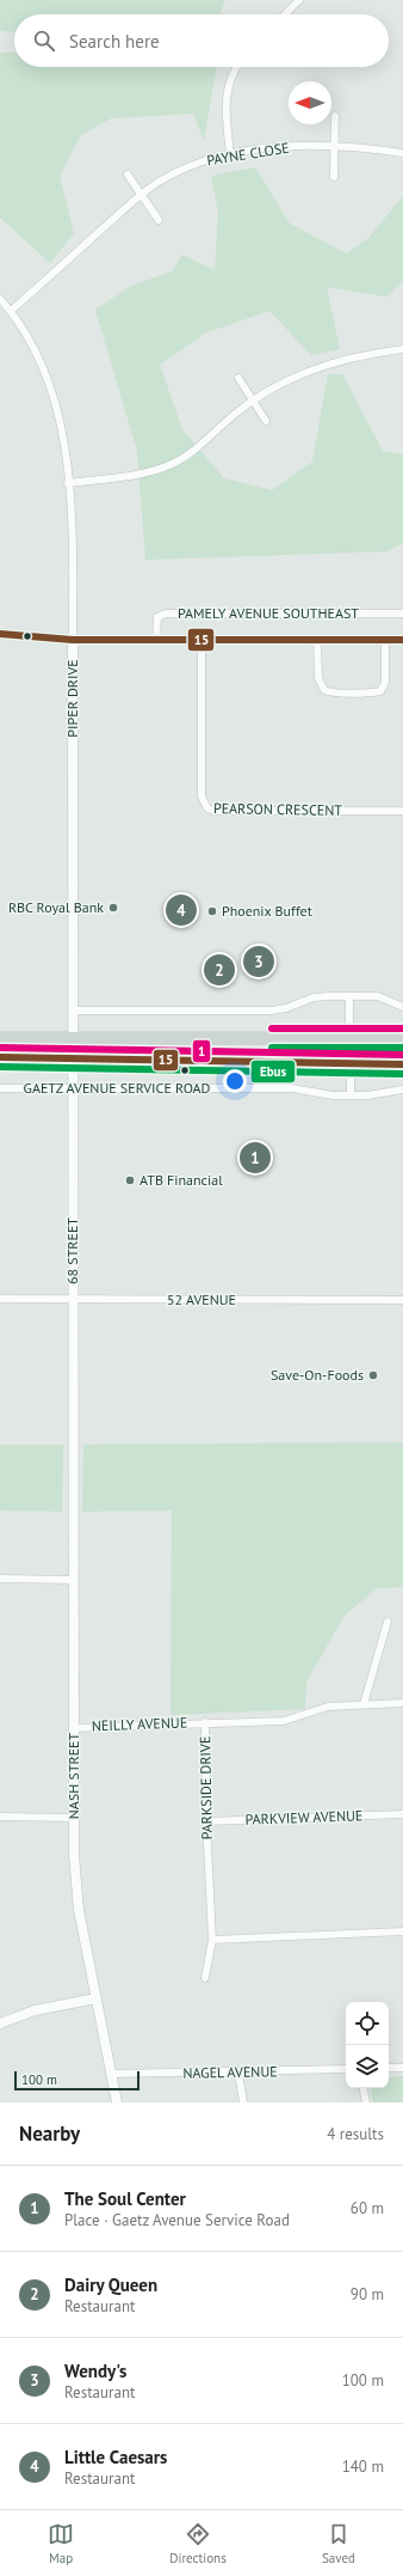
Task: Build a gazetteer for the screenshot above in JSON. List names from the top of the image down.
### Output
{
  "streets": {
    "street": [
      "PAYNE CLOSE",
      "PAMELY AVENUE SOUTHEAST",
      "PIPER DRIVE",
      "PEARSON CRESCENT",
      "GAETZ AVENUE SERVICE ROAD",
      "68 STREET",
      "52 AVENUE",
      "NEILLY AVENUE",
      "NASH STREET",
      "PARKSIDE DRIVE",
      "PARKVIEW AVENUE",
      "NAGEL AVENUE"
    ]
  },
  "crossings": [
    ["PAYNE CLOSE", "PIPER DRIVE"],
    ["PIPER DRIVE", "68 STREET"],
    ["GAETZ AVENUE SERVICE ROAD", "68 STREET"],
    ["68 STREET", "52 AVENUE"],
    ["68 STREET", "NASH STREET"],
    ["NEILLY AVENUE", "NASH STREET"],
    ["NEILLY AVENUE", "PARKSIDE DRIVE"],
    ["NASH STREET", "NAGEL AVENUE"],
    ["PARKSIDE DRIVE", "PARKVIEW AVENUE"]
  ],
  "places": [
    "RBC Royal Bank",
    "Phoenix Buffet",
    "ATB Financial",
    "Save-On-Foods"
  ],
  "lines": ["transit line 15", "transit line 1", "transit line Ebus"],
  "scale_bar": "100 m",
  "north": "left",
  "page": {
    "search": "Search here",
    "pins": [
      "4",
      "3",
      "2",
      "1"
    ],
    "scale": "100 m",
    "heading": ["Nearby", "4 results"],
    "list": [
      {
        "mark": "1",
        "name": "The Soul Center",
        "note": "Place · Gaetz Avenue Service Road",
        "value": "60 m"
      },
      {
        "mark": "2",
        "name": "Dairy Queen",
        "note": "Restaurant",
        "value": "90 m"
      },
      {
        "mark": "3",
        "name": "Wendy's",
        "note": "Restaurant",
        "value": "100 m"
      },
      {
        "mark": "4",
        "name": "Little Caesars",
        "note": "Restaurant",
        "value": "140 m"
      }
    ],
    "nav": ["Map", "Directions", "Saved"]
  }
}
